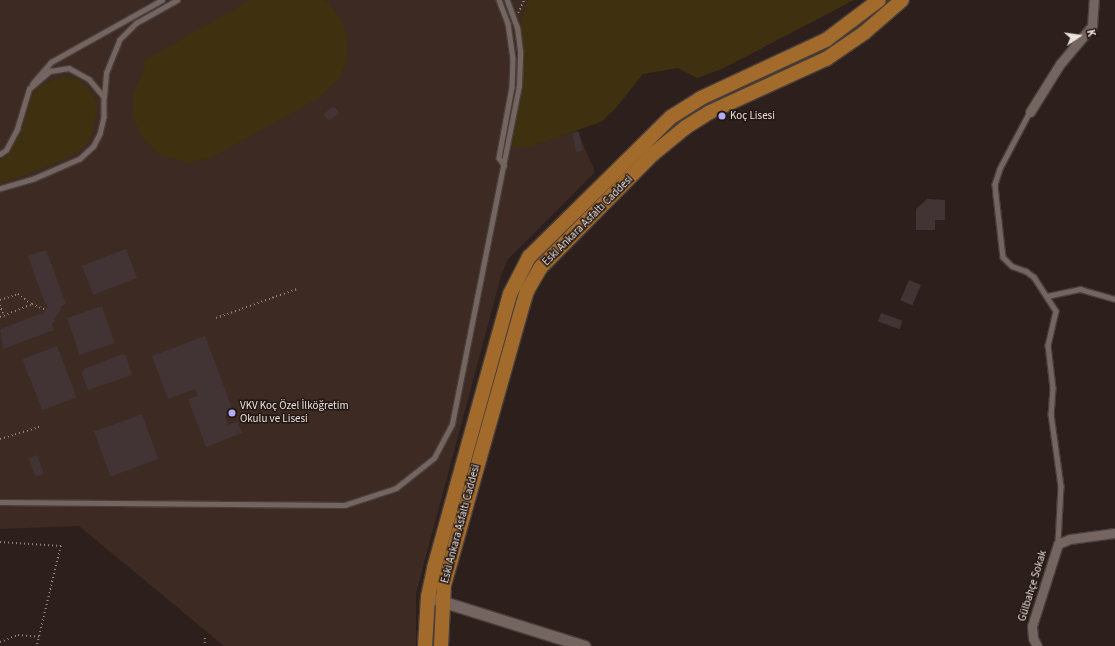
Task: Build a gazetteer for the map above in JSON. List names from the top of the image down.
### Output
{
  "streets": {
    "main road": ["Eski Ankara Asfaltı Caddesi"],
    "street": ["Gülbahçe Sokak"]
  },
  "places": ["Koç Lisesi", "VKV Koç Özel İlköğretim Okulu ve Lisesi"],
  "north": "right"
}
